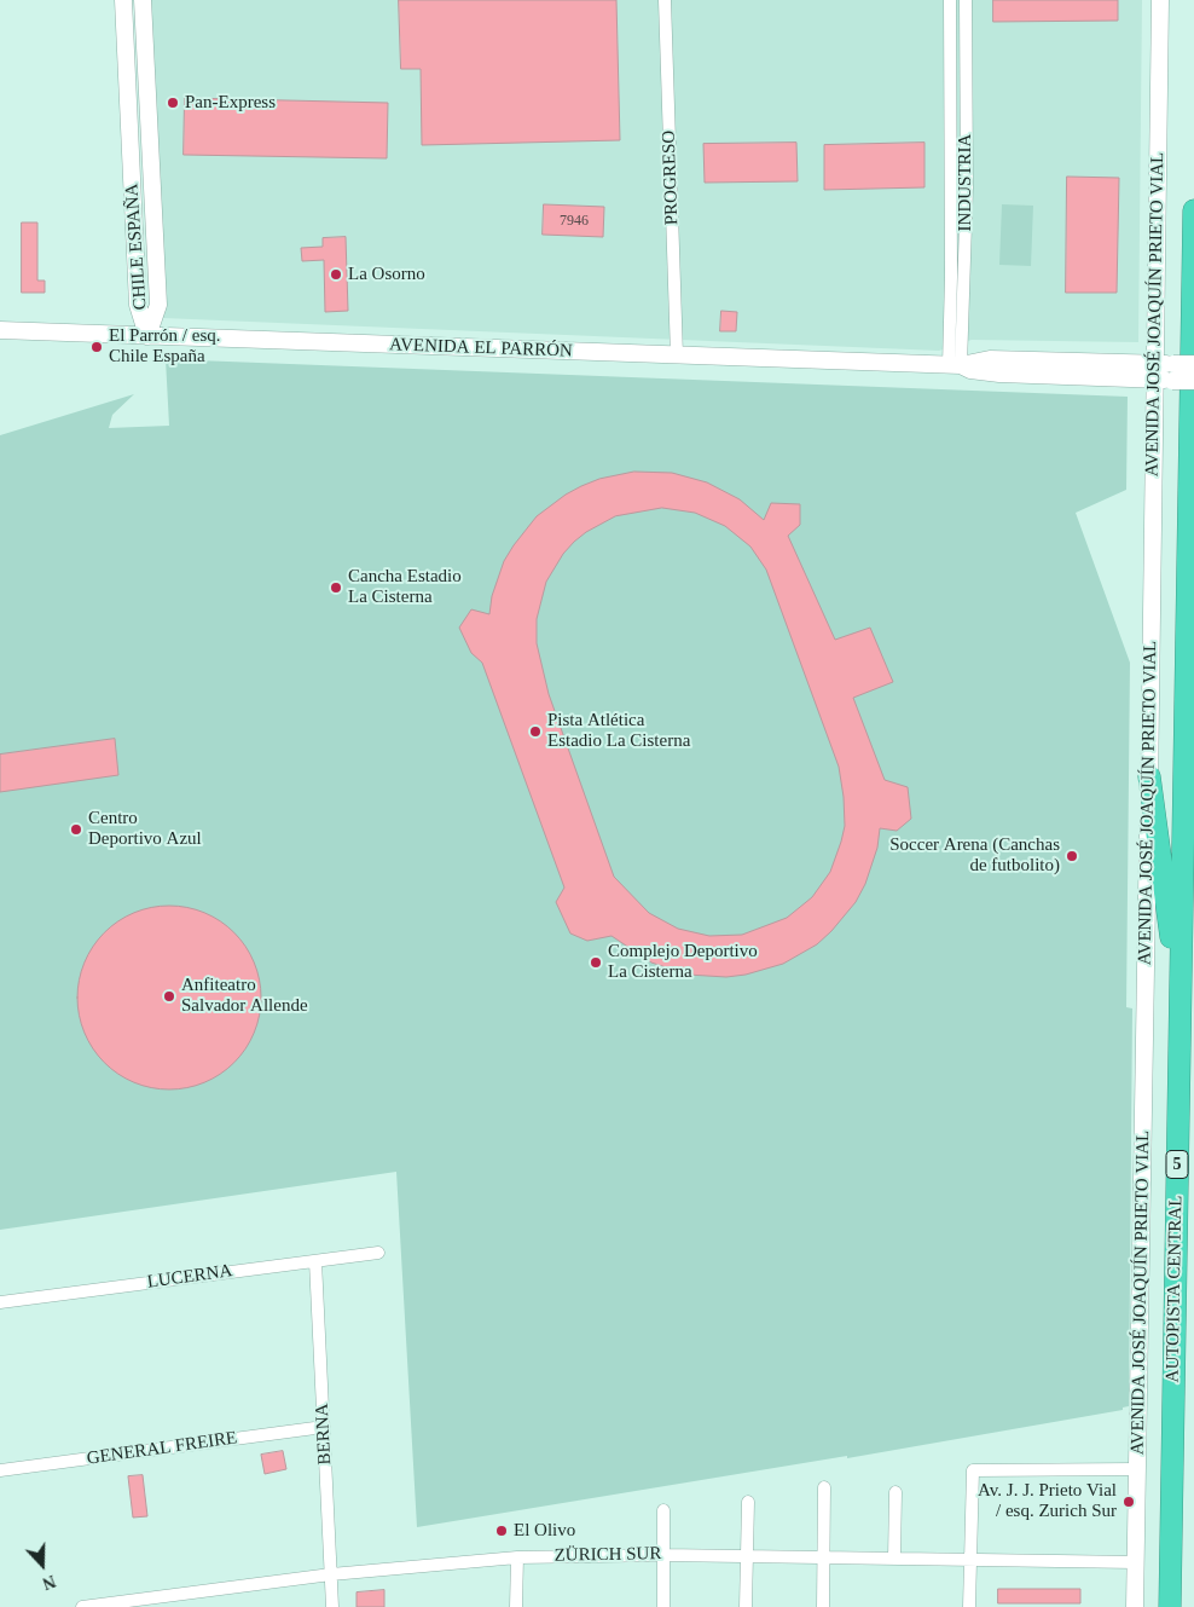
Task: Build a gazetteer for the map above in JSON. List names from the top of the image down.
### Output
{
  "streets": {
    "highway": ["5", "AUTOPISTA CENTRAL"],
    "main road": ["CHILE ESPAÑA", "AVENIDA JOSÉ JOAQUÍN PRIETO VIAL", "AVENIDA EL PARRÓN"],
    "street": [
      "PROGRESO",
      "INDUSTRIA",
      "LUCERNA",
      "BERNA",
      "GENERAL FREIRE",
      "ZÜRICH SUR"
    ]
  },
  "crossings": [
    ["PROGRESO", "AVENIDA EL PARRÓN"],
    ["INDUSTRIA", "AVENIDA EL PARRÓN"],
    ["CHILE ESPAÑA", "AVENIDA EL PARRÓN"],
    ["AVENIDA JOSÉ JOAQUÍN PRIETO VIAL", "AVENIDA EL PARRÓN"],
    ["AVENIDA JOSÉ JOAQUÍN PRIETO VIAL", "ZÜRICH SUR"],
    ["LUCERNA", "BERNA"],
    ["BERNA", "GENERAL FREIRE"],
    ["BERNA", "ZÜRICH SUR"]
  ],
  "places": [
    "Pan-Express",
    "La Osorno",
    "El Parrón / esq. Chile España",
    "Cancha Estadio La Cisterna",
    "Pista Atlética Estadio La Cisterna",
    "Centro Deportivo Azul",
    "Soccer Arena (Canchas de futbolito)",
    "Complejo Deportivo La Cisterna",
    "Anfiteatro Salvador Allende",
    "Av. J. J. Prieto Vial / esq. Zurich Sur",
    "El Olivo"
  ],
  "house_numbers": ["7946"],
  "north": "bottom"
}
